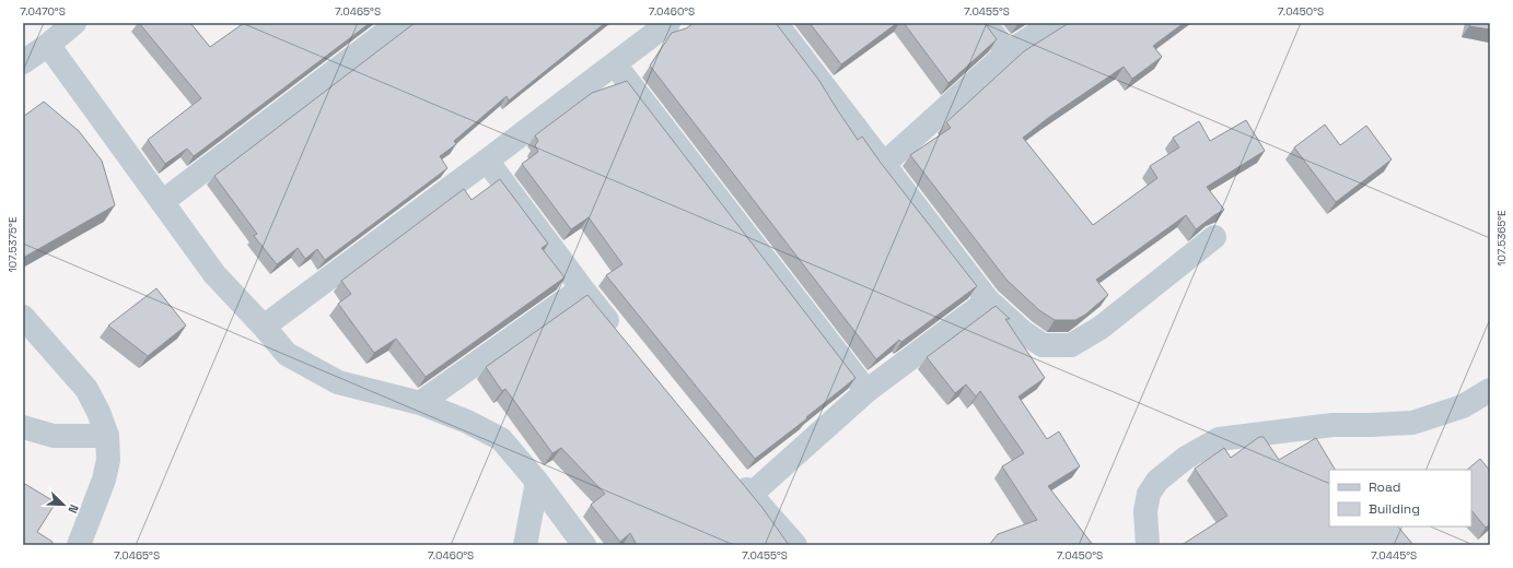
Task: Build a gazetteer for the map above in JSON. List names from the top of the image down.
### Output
{
  "legend": ["Road", "Building"],
  "north": "bottom right",
  "coordinates": [
    "7.0470°S",
    "7.0465°S",
    "7.0460°S",
    "7.0455°S",
    "7.0450°S",
    "107.5365°E",
    "107.5375°E",
    "7.0445°S"
  ]
}
